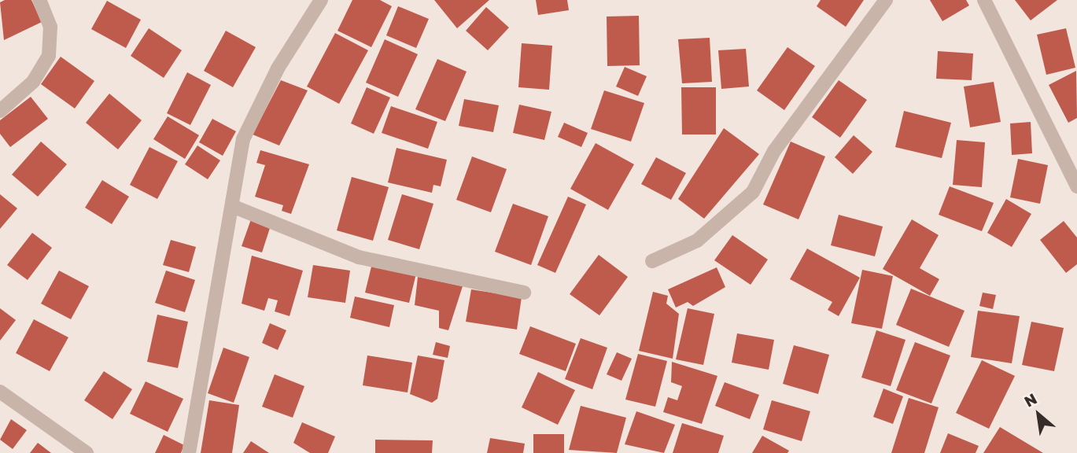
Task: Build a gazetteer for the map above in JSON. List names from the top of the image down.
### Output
{
  "north": "top left"
}
